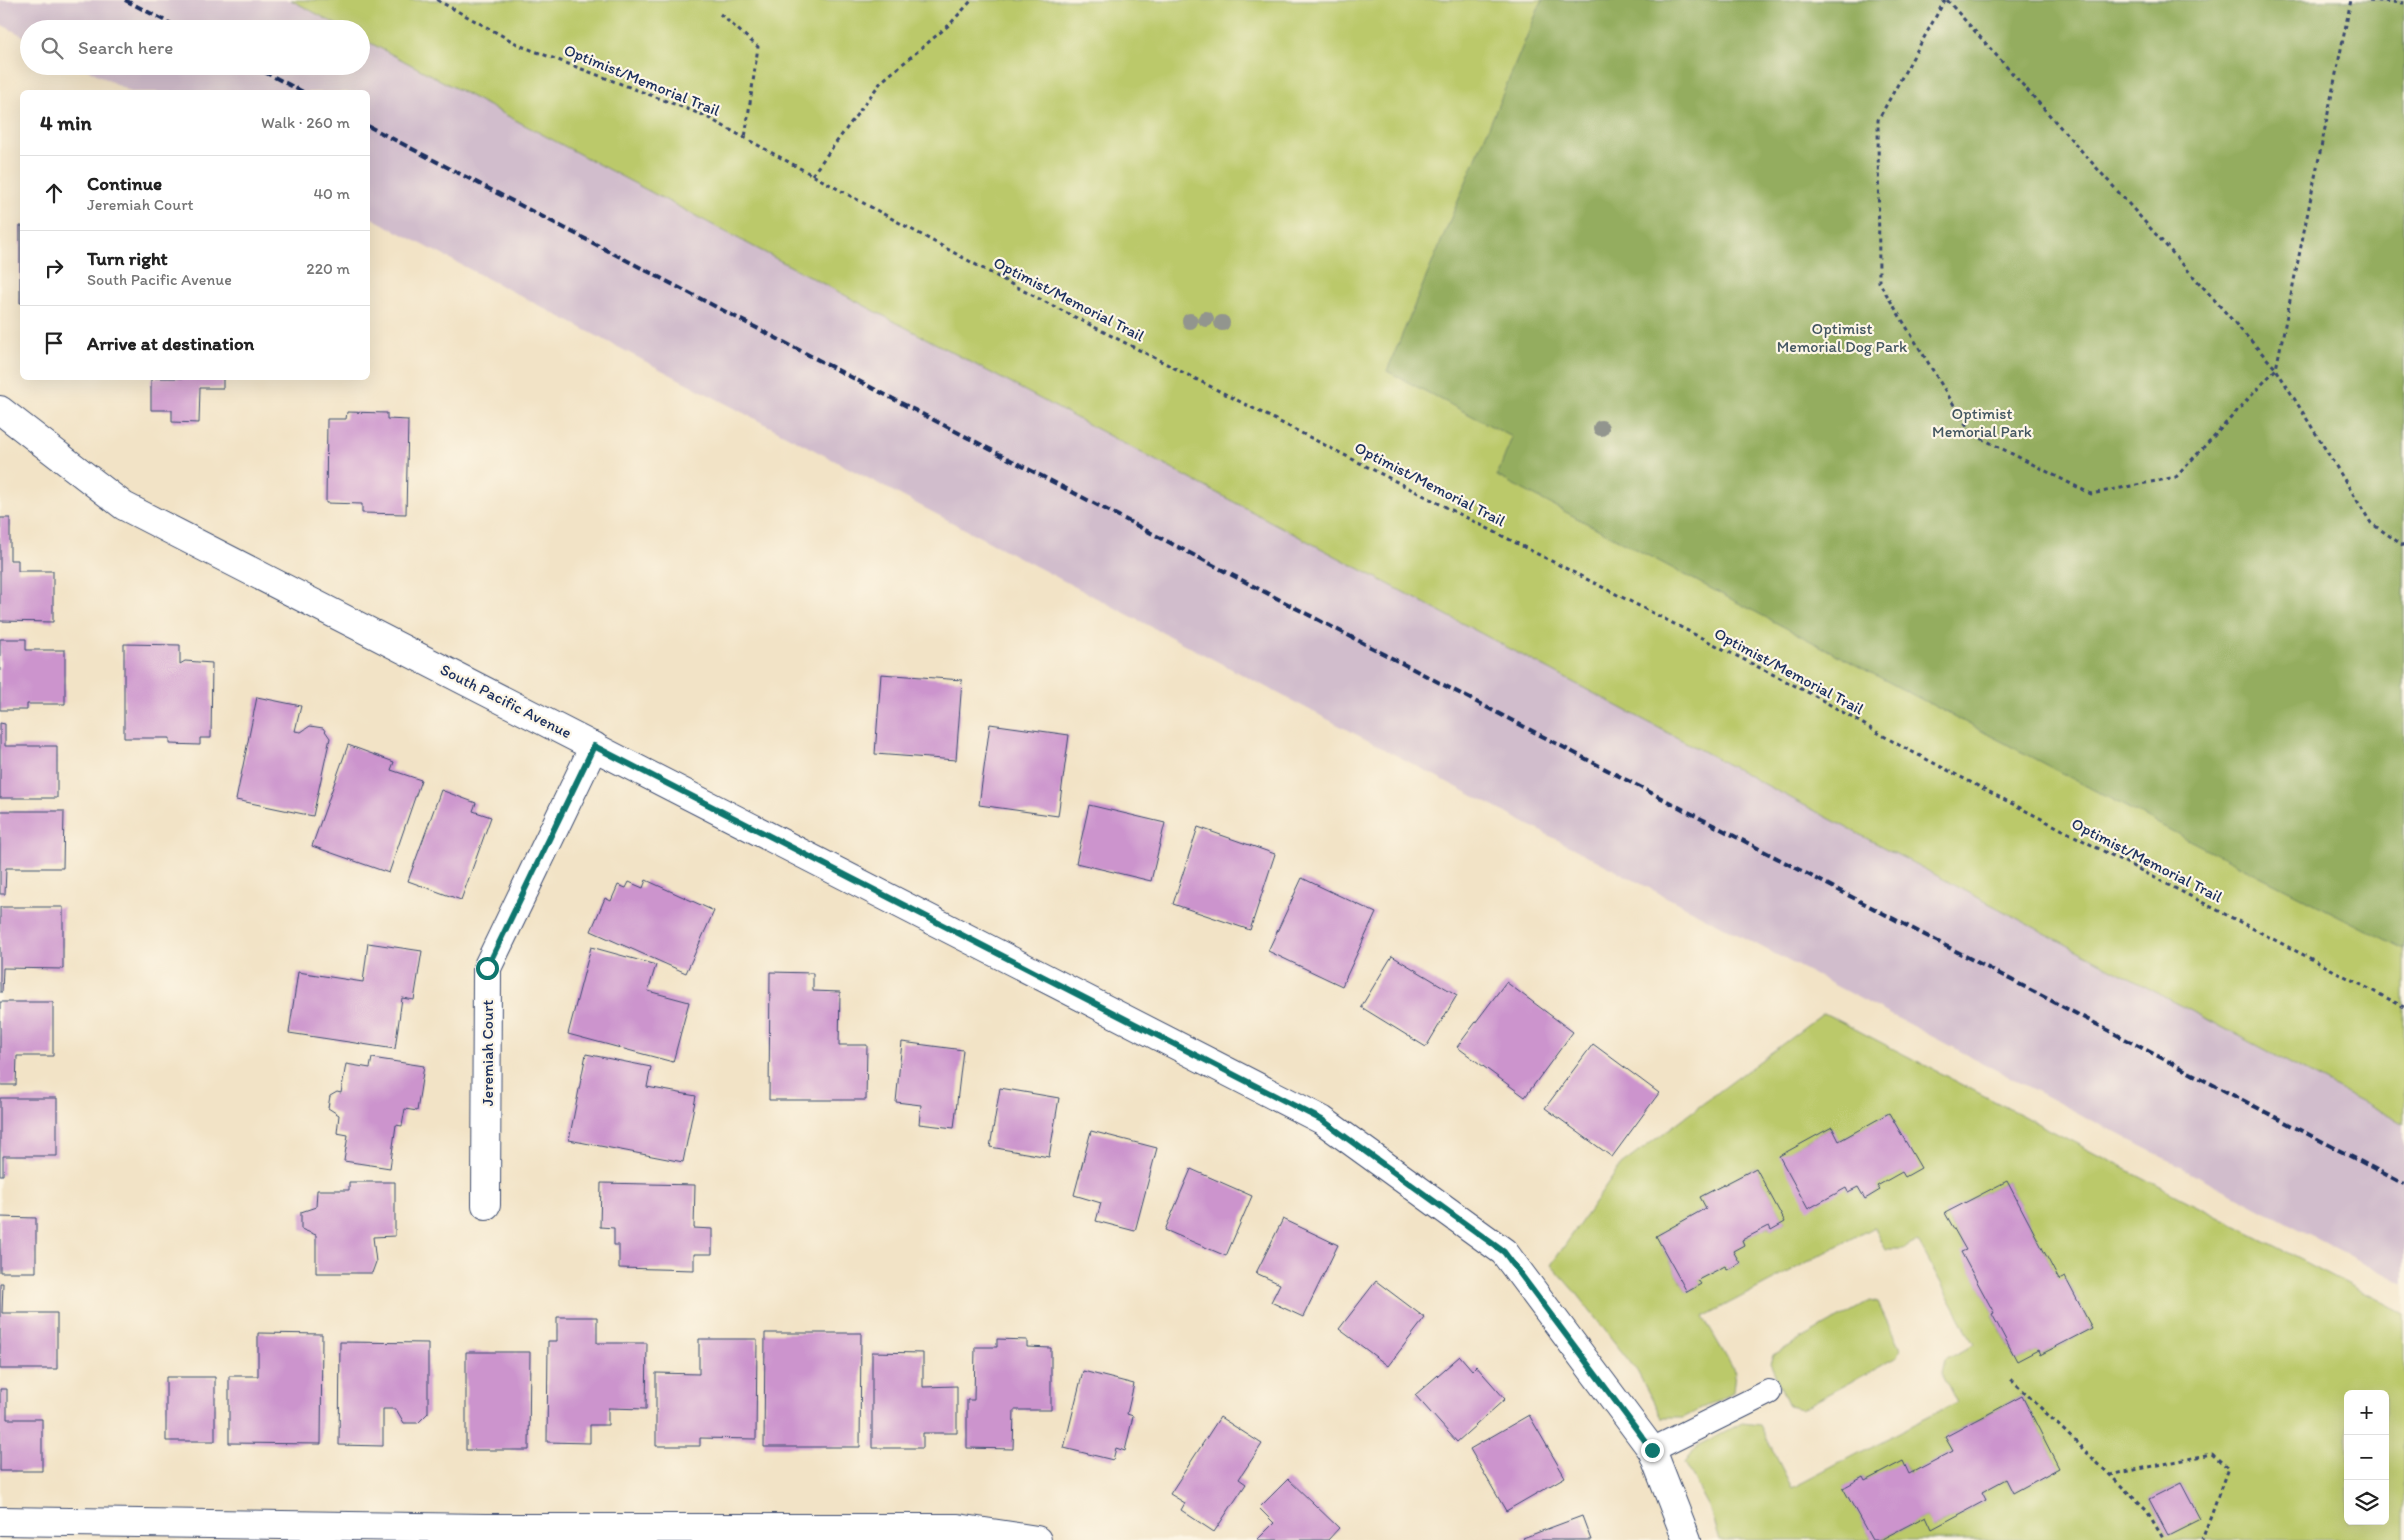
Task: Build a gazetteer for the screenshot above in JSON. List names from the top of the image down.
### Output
{
  "streets": {
    "street": ["South Pacific Avenue", "Jeremiah Court"],
    "path": ["Optimist/Memorial Trail"]
  },
  "crossings": [
    ["South Pacific Avenue", "Jeremiah Court"]
  ],
  "parks": ["Optimist Memorial Dog Park", "Optimist Memorial Park"],
  "page": {
    "search": "Search here",
    "heading": ["4 min", "Walk · 260 m"],
    "list": [
      ["Continue", "Jeremiah Court", "40 m"],
      ["Turn right", "South Pacific Avenue", "220 m"],
      "Arrive at destination"
    ],
    "map_buttons": ["+", "−"]
  }
}
